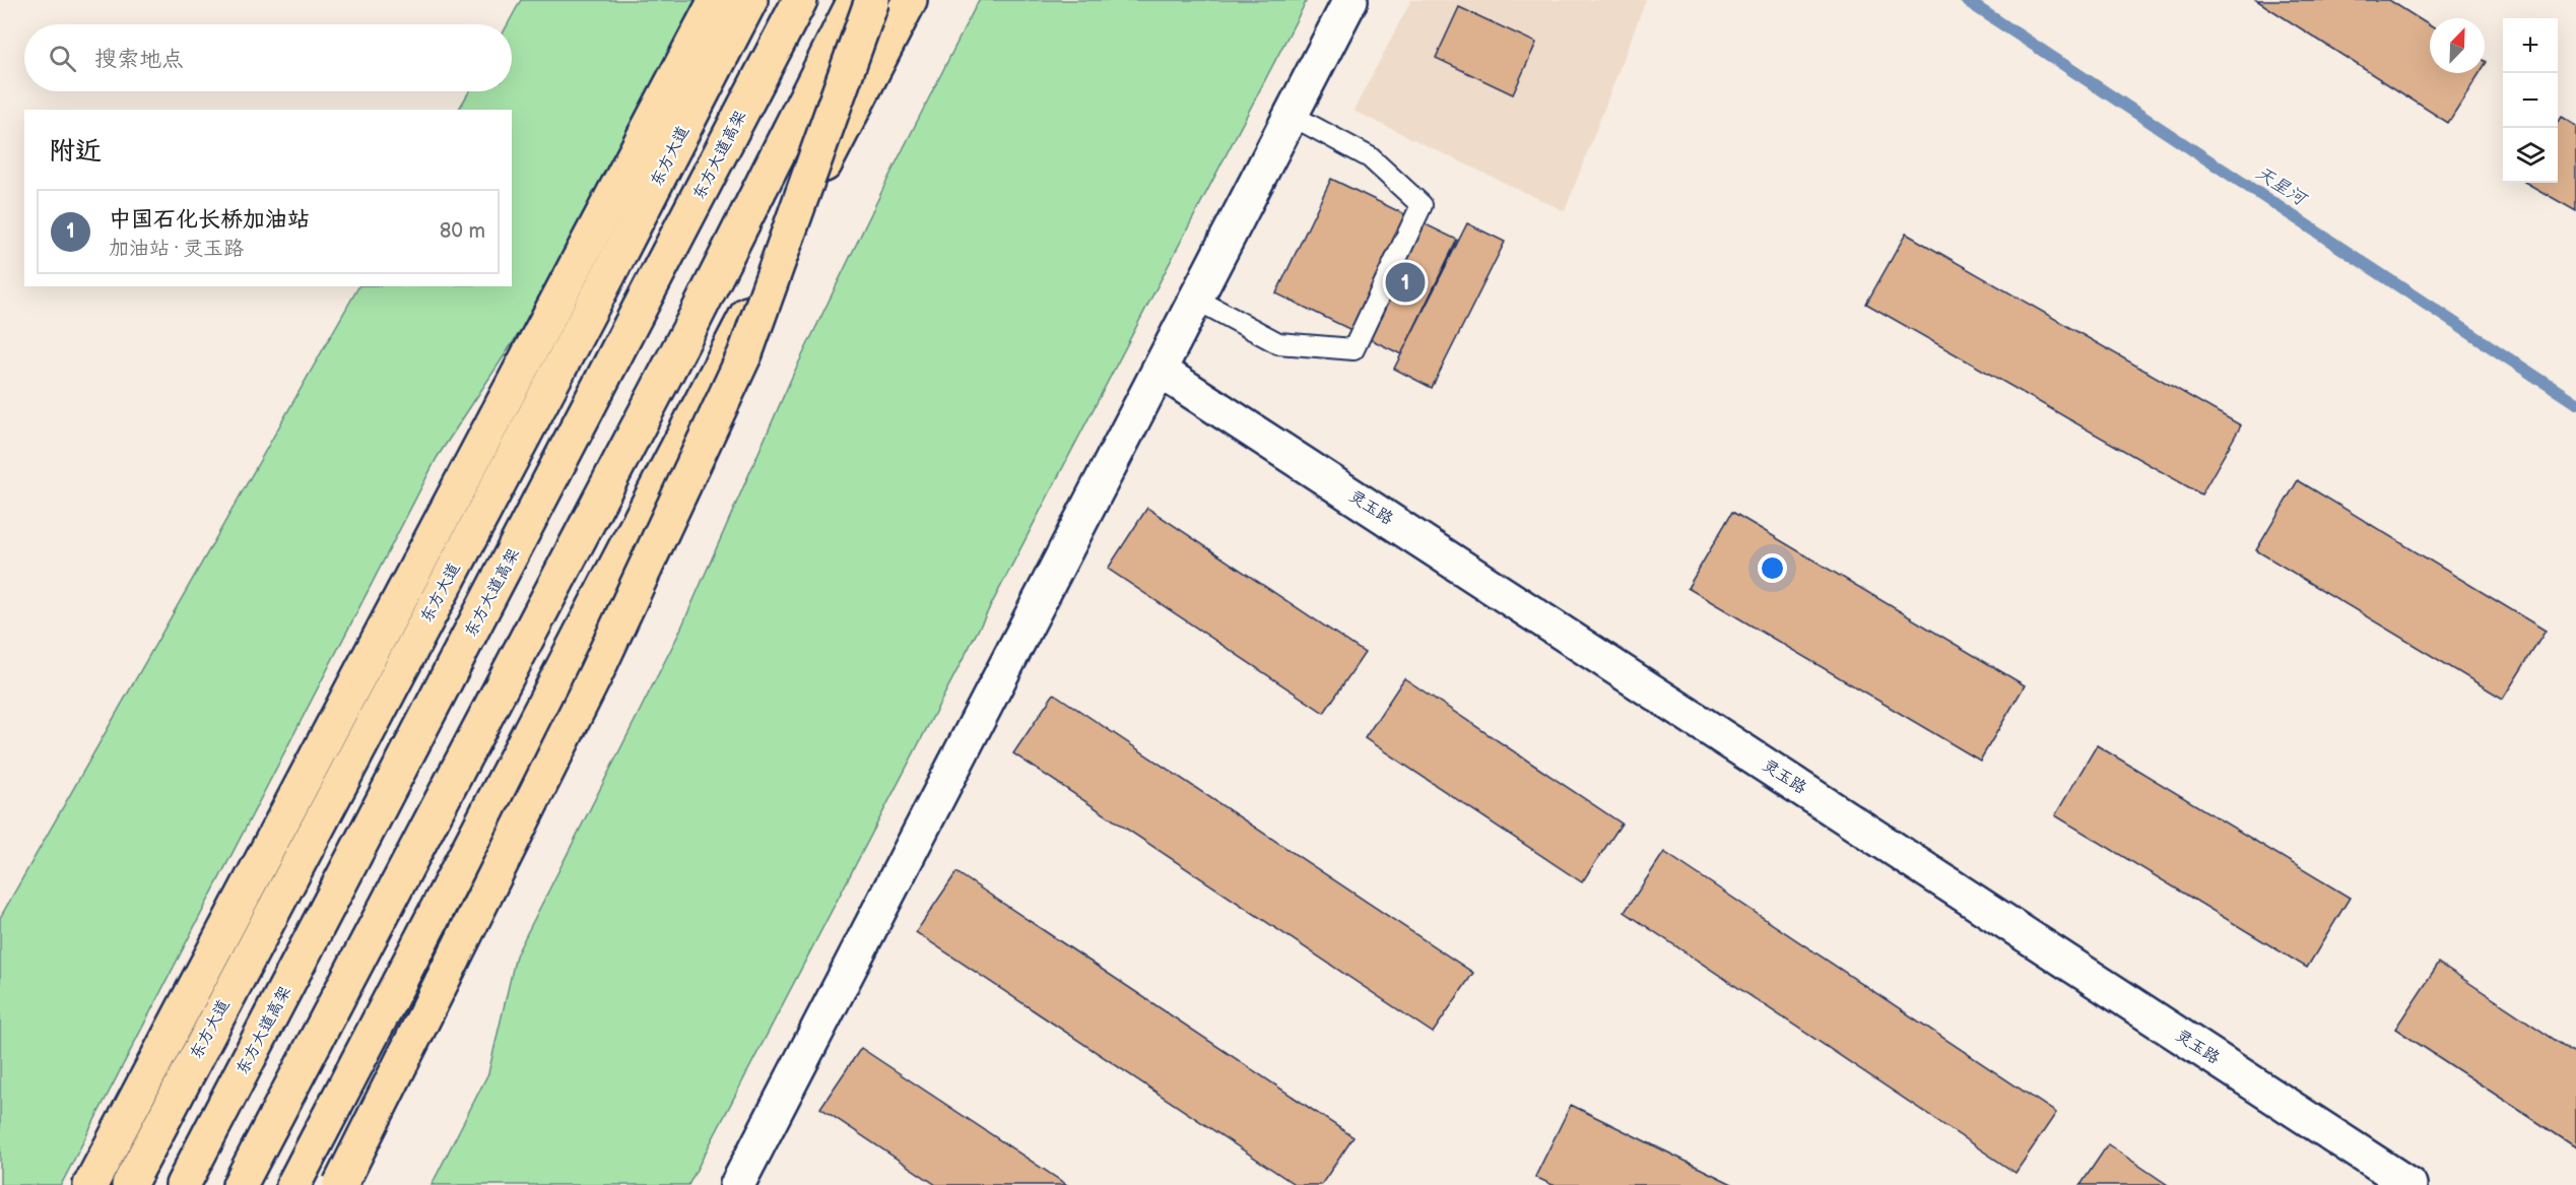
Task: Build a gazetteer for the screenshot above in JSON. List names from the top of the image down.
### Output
{
  "streets": {
    "main road": ["东方大道高架", "东方大道"],
    "street": ["灵玉路"]
  },
  "water": ["天星河"],
  "north": "top right",
  "page": {
    "map_buttons": ["+", "−"],
    "search": "搜索地点",
    "heading": "附近",
    "list": [
      {
        "mark": "1",
        "name": "中国石化长桥加油站",
        "note": "加油站 · 灵玉路",
        "value": "80 m"
      }
    ],
    "pins": "1"
  }
}
